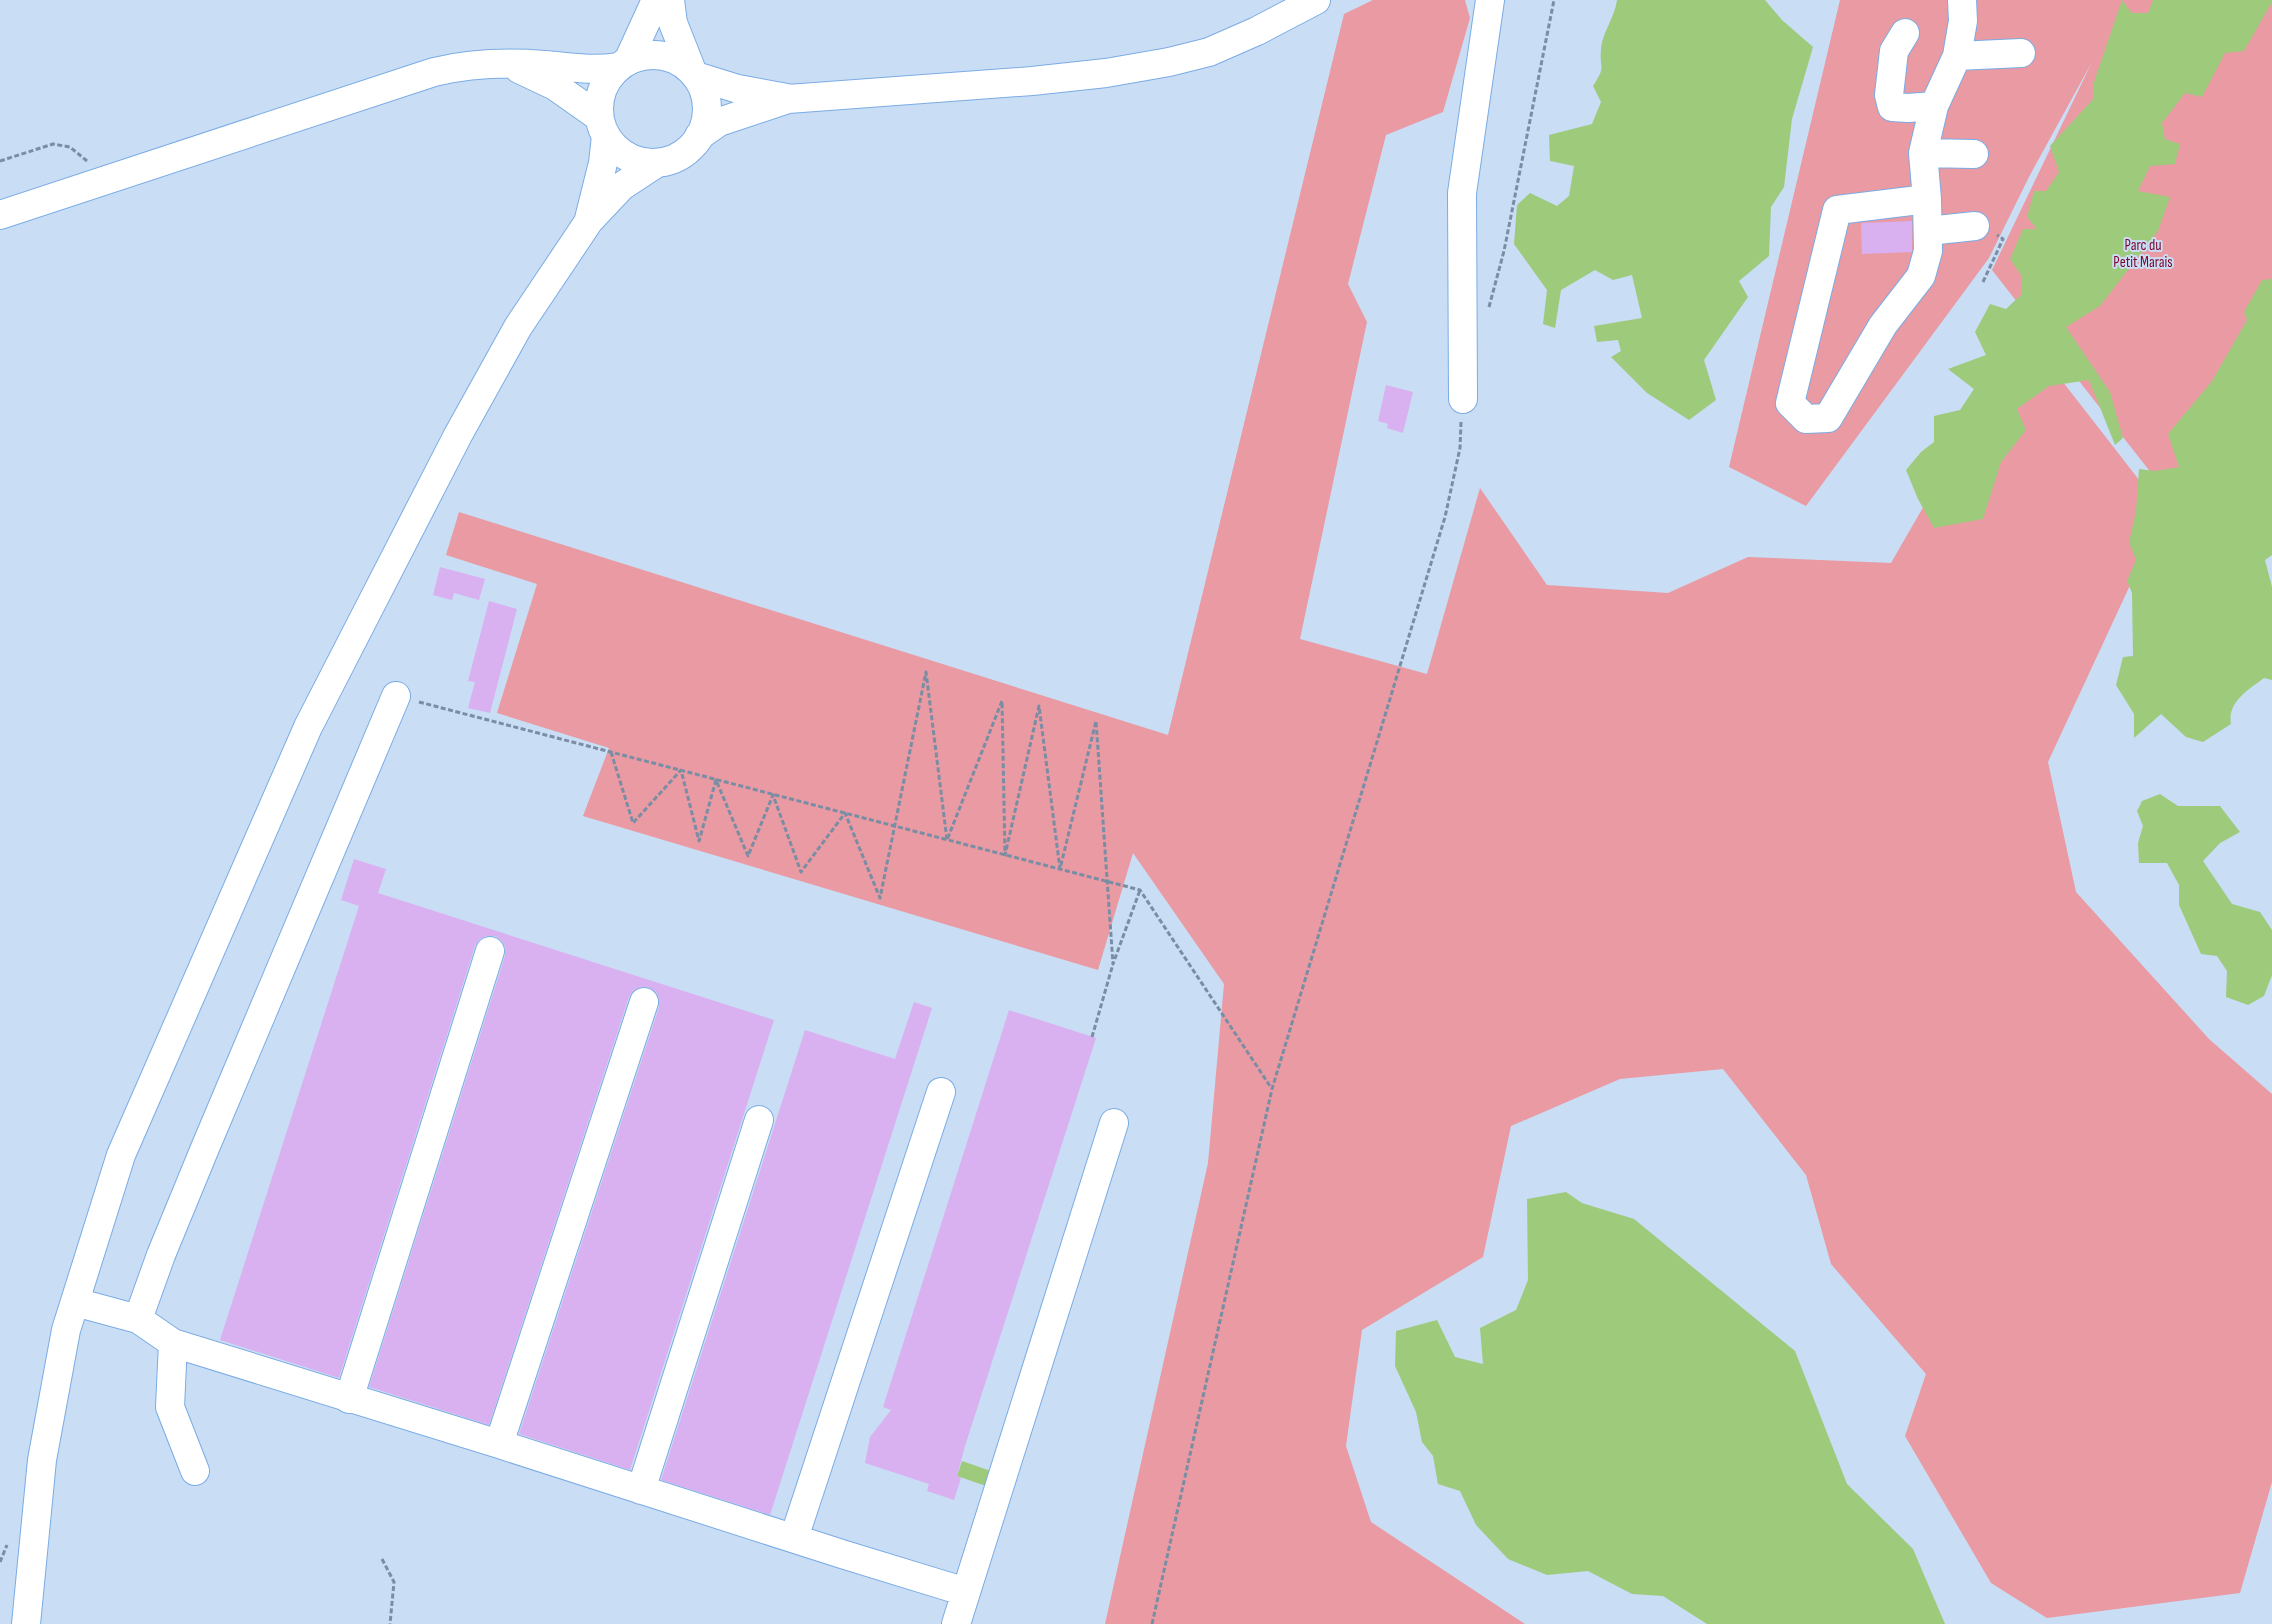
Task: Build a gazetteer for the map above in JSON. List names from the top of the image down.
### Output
{
  "parks": ["Parc du Petit Marais"]
}
